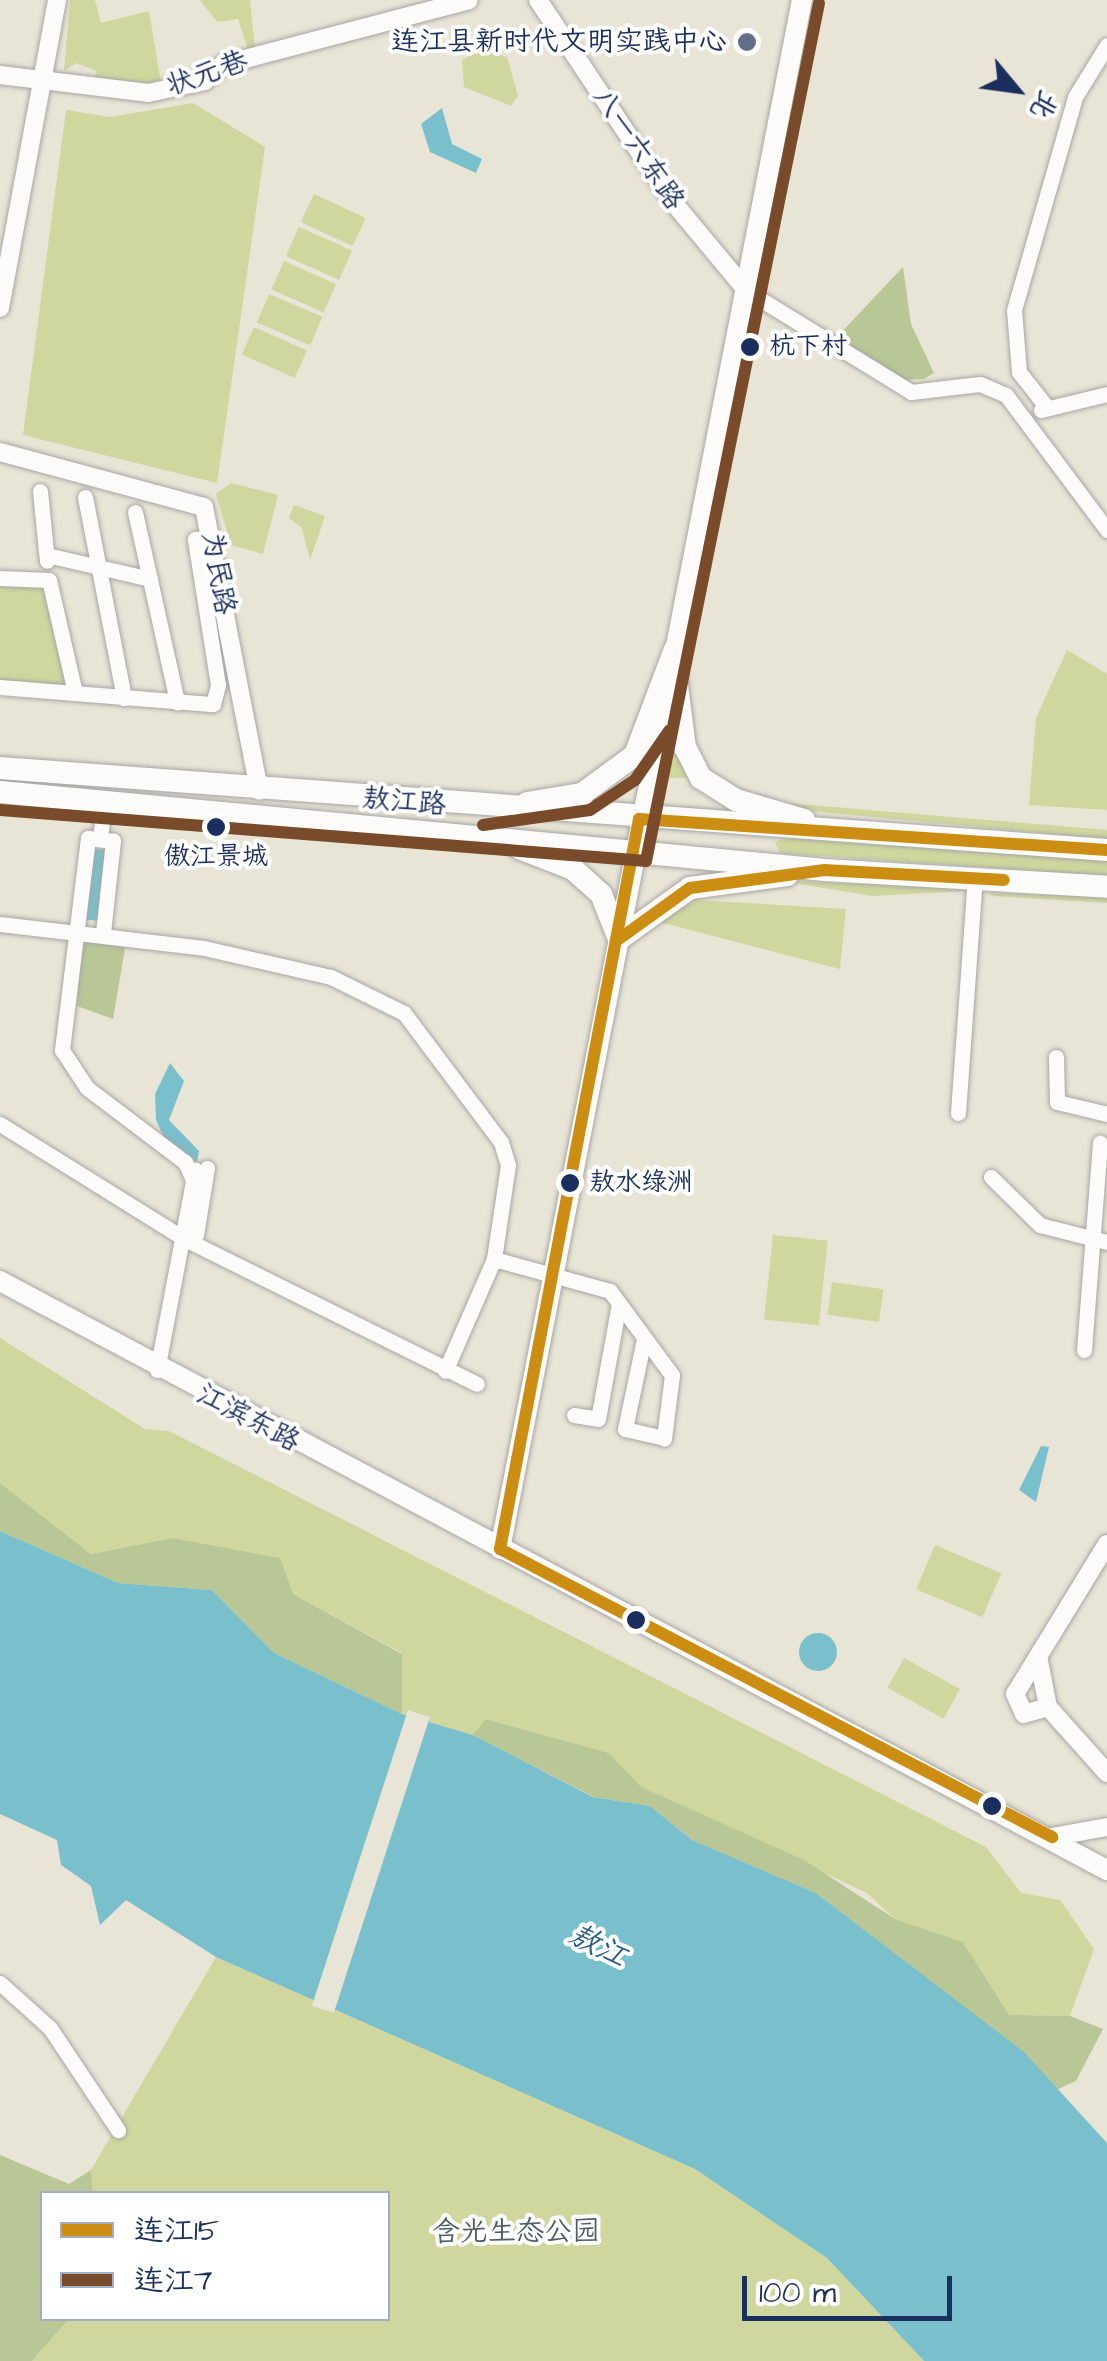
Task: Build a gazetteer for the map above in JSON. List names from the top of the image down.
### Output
{
  "streets": {
    "main road": ["敖江路", "江滨东路"],
    "street": ["状元巷", "八一六东路", "为民路"]
  },
  "crossings": [
    ["为民路", "敖江路"]
  ],
  "water": ["敖江"],
  "parks": ["含光生态公园"],
  "places": [
    "连江县新时代文明实践中心",
    "杭下村",
    "傲江景城",
    "敖水绿洲"
  ],
  "lines": ["transit line 连江7", "transit line 连江15"],
  "legend": ["连江15", "连江7"],
  "scale_bar": "100 m",
  "north": "bottom right"
}
